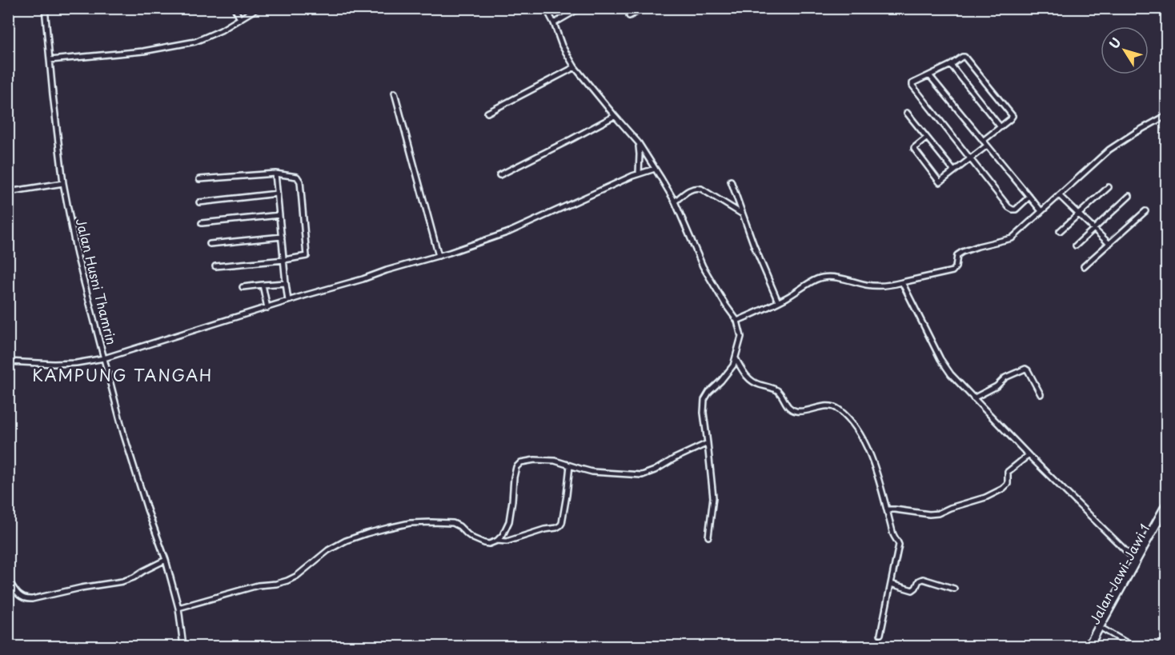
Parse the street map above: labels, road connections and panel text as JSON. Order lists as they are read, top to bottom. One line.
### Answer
{"streets":{"highway":["Jalan Jawi-Jawi 1"],"street":["Jalan Husni Thamrin"]},"districts":["KAMPUNG TANGAH"],"north":"top left"}
